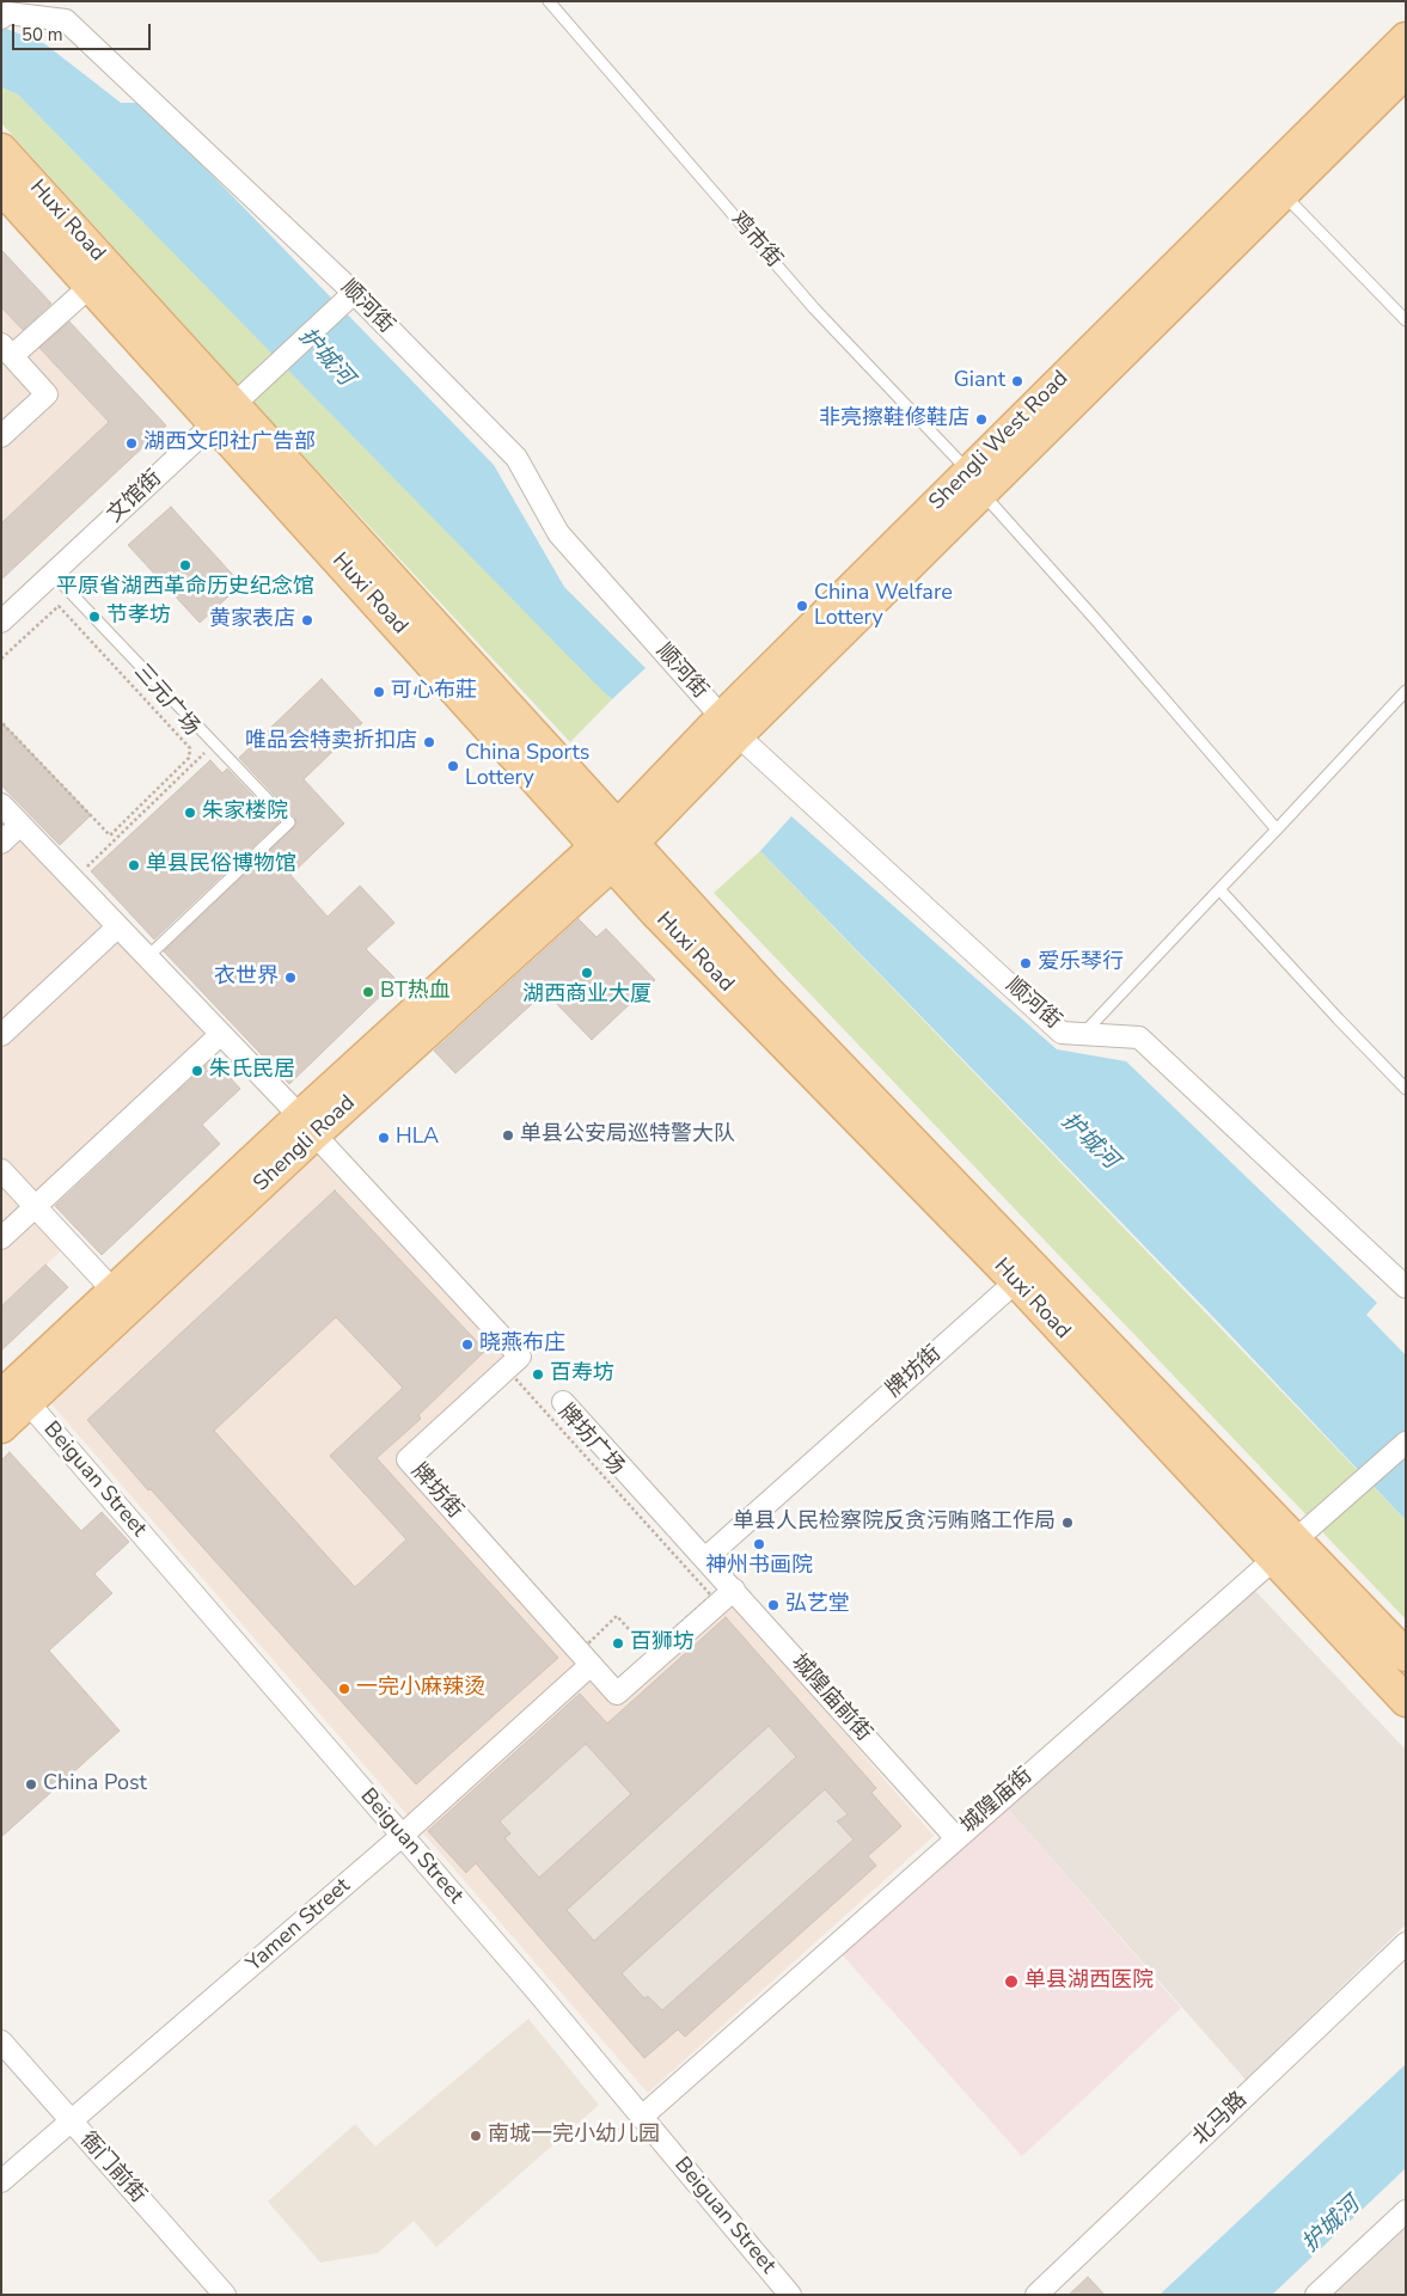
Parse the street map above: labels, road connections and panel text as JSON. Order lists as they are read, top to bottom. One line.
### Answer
{"streets":{"main road":["Huxi Road","Shengli West Road","Shengli Road"],"street":["顺河街","文馆街","牌坊街","Beiguan Street","城隍庙前街","城隍庙街","Yamen Street","北马路","衙门前街"],"lane":["鸡市街"],"path":["三元广场","牌坊广场"]},"crossings":[["Huxi Road","Shengli West Road"],["Huxi Road","文馆街"],["Huxi Road","Shengli Road"],["Huxi Road","牌坊街"],["Huxi Road","城隍庙街"],["鸡市街","Shengli West Road"],["顺河街","Shengli West Road"],["顺河街","文馆街"],["Shengli West Road","Shengli Road"],["Shengli Road","牌坊街"],["Shengli Road","Beiguan Street"],["牌坊街","牌坊广场"],["牌坊街","城隍庙前街"],["牌坊街","Yamen Street"],["牌坊广场","Yamen Street"],["Beiguan Street","城隍庙街"],["Beiguan Street","Yamen Street"],["城隍庙前街","城隍庙街"],["Yamen Street","衙门前街"]],"water":["护城河"],"places":["Giant","非亮擦鞋修鞋店","湖西文印社广告部","平原省湖西革命历史纪念馆","China Welfare Lottery","节孝坊","黄家表店","可心布莊","唯品会特卖折扣店","China Sports Lottery","朱家楼院","单县民俗博物馆","爱乐琴行","湖西商业大厦","衣世界","BT热血","朱氏民居","单县公安局巡特警大队","HLA","晓燕布庄","百寿坊","单县人民检察院反贪污贿赂工作局","神州书画院","弘艺堂","百狮坊","一完小麻辣烫","China Post","单县湖西医院","南城一完小幼儿园"],"scale_bar":"50 m"}
